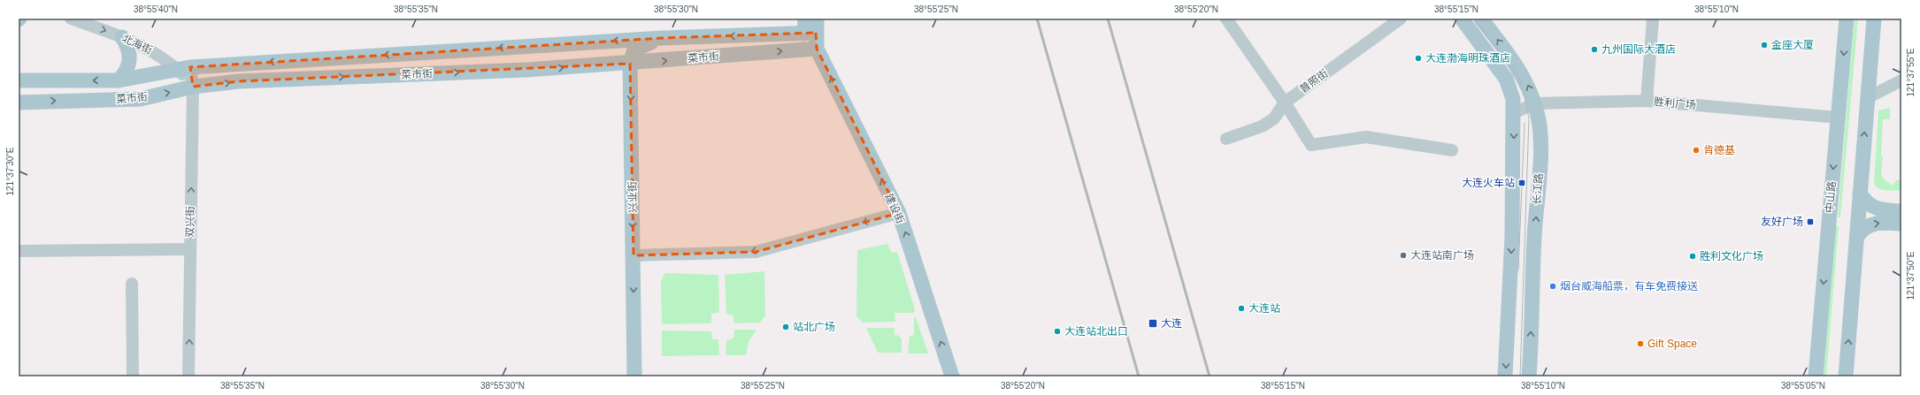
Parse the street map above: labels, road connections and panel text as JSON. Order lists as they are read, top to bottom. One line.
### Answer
{"streets":{"main road":["菜市街","长江路","兴业街","中山路","建设街"],"street":["北海街","普照街","胜利广场","双兴街"]},"crossings":[["北海街","菜市街"],["北海街","双兴街"],["菜市街","兴业街"],["菜市街","建设街"],["菜市街","双兴街"],["胜利广场","长江路"],["胜利广场","中山路"]],"one_way":["北海街","兴业街","建设街"],"places":{"other":["金座大厦","九州国际大酒店","大连渤海明珠酒店","肯德基","大连站南广场","胜利文化广场","烟台威海船票，有车免费接送","大连站","站北广场","大连站北出口","Gift Space"],"transit":["大连火车站","友好广场","大连"]},"coordinates":["38°55'40\"N","38°55'35\"N","38°55'30\"N","38°55'25\"N","38°55'20\"N","38°55'15\"N","38°55'10\"N","121°37'55\"E","121°37'30\"E","121°37'50\"E","38°55'05\"N"]}
